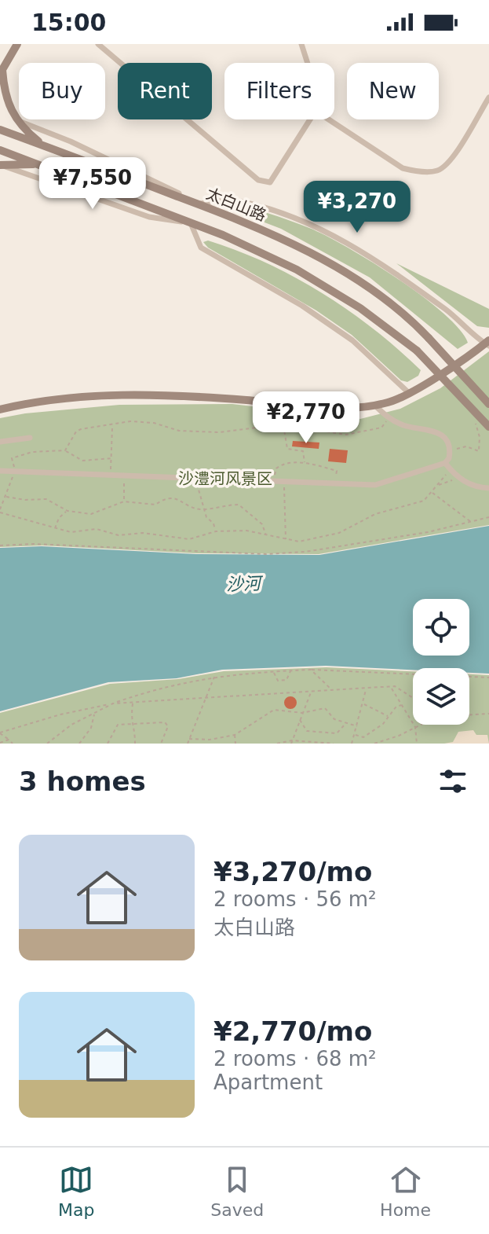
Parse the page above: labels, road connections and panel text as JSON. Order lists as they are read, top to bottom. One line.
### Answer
{"streets":{"main road":["太白山路"]},"water":["沙河"],"parks":["沙澧河风景区"],"page":{"status":"15:00","chip":["Buy","Rent","Filters","New"],"price":["¥7,550","¥3,270","¥2,770"],"heading":"3 homes","list":[{"name":"¥3,270/mo","note":"2 rooms · 56 m² · 太白山路"},{"name":"¥2,770/mo","note":"2 rooms · 68 m² · Apartment"}],"tabs":["Map","Saved","Home"]}}
